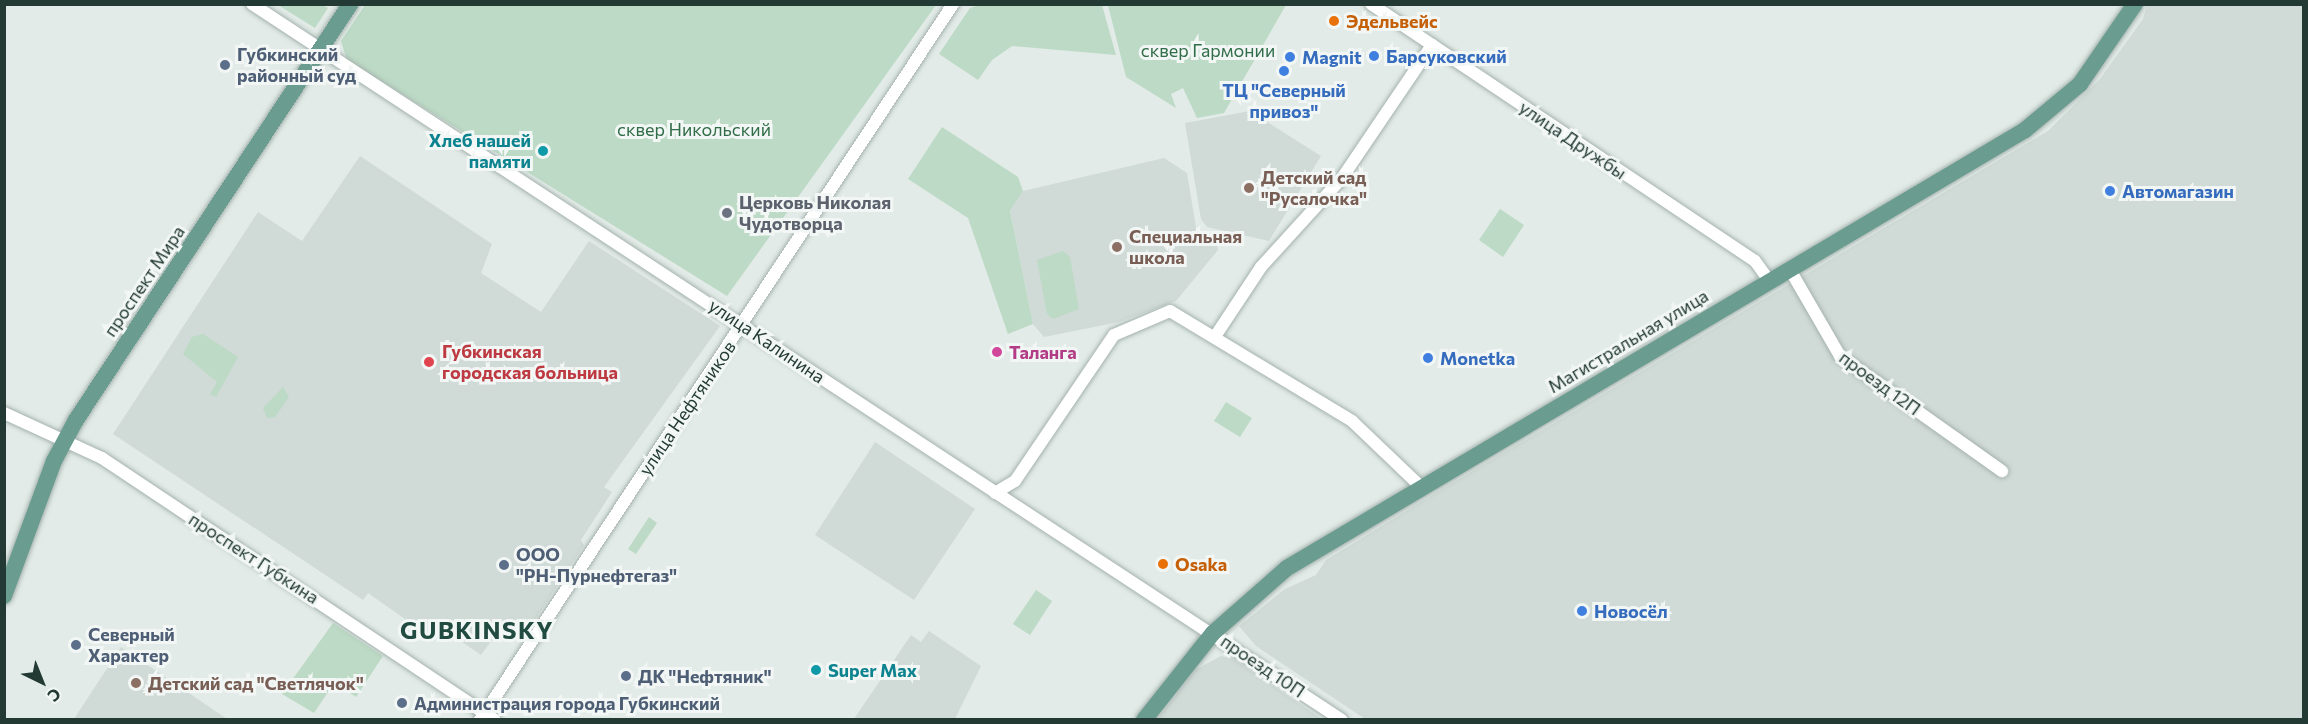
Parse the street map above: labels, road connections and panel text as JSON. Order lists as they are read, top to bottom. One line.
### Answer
{"streets":{"main road":["проспект Мира","Магистральная улица"],"street":["улица Дружбы","улица Калинина","проезд 12П","улица Нефтяников","проспект Губкина","проезд 10П"]},"crossings":[["улица Дружбы","Магистральная улица"],["проспект Мира","улица Калинина"],["проспект Мира","проспект Губкина"],["улица Калинина","Магистральная улица"],["улица Калинина","улица Нефтяников"],["улица Калинина","проезд 10П"],["Магистральная улица","проезд 12П"],["Магистральная улица","проезд 10П"],["улица Нефтяников","проспект Губкина"]],"districts":["GUBKINSKY"],"parks":["сквер Гармонии","сквер Никольский"],"places":["Эдельвейс","Барсуковский","Magnit","Губкинский районный суд","ТЦ \"Северный привоз\"","Хлеб нашей памяти","Детский сад \"Русалочка\"","Автомагазин","Церковь Николая Чудотворца","Специальная школа","Таланга","Monetka","Губкинская городская больница","Osaka","ООО \"РН-Пурнефтегаз\"","Новосёл","Северный Характер","Super Max","ДК \"Нефтяник\"","Детский сад \"Светлячок\"","Администрация города Губкинский"],"north":"bottom right"}
